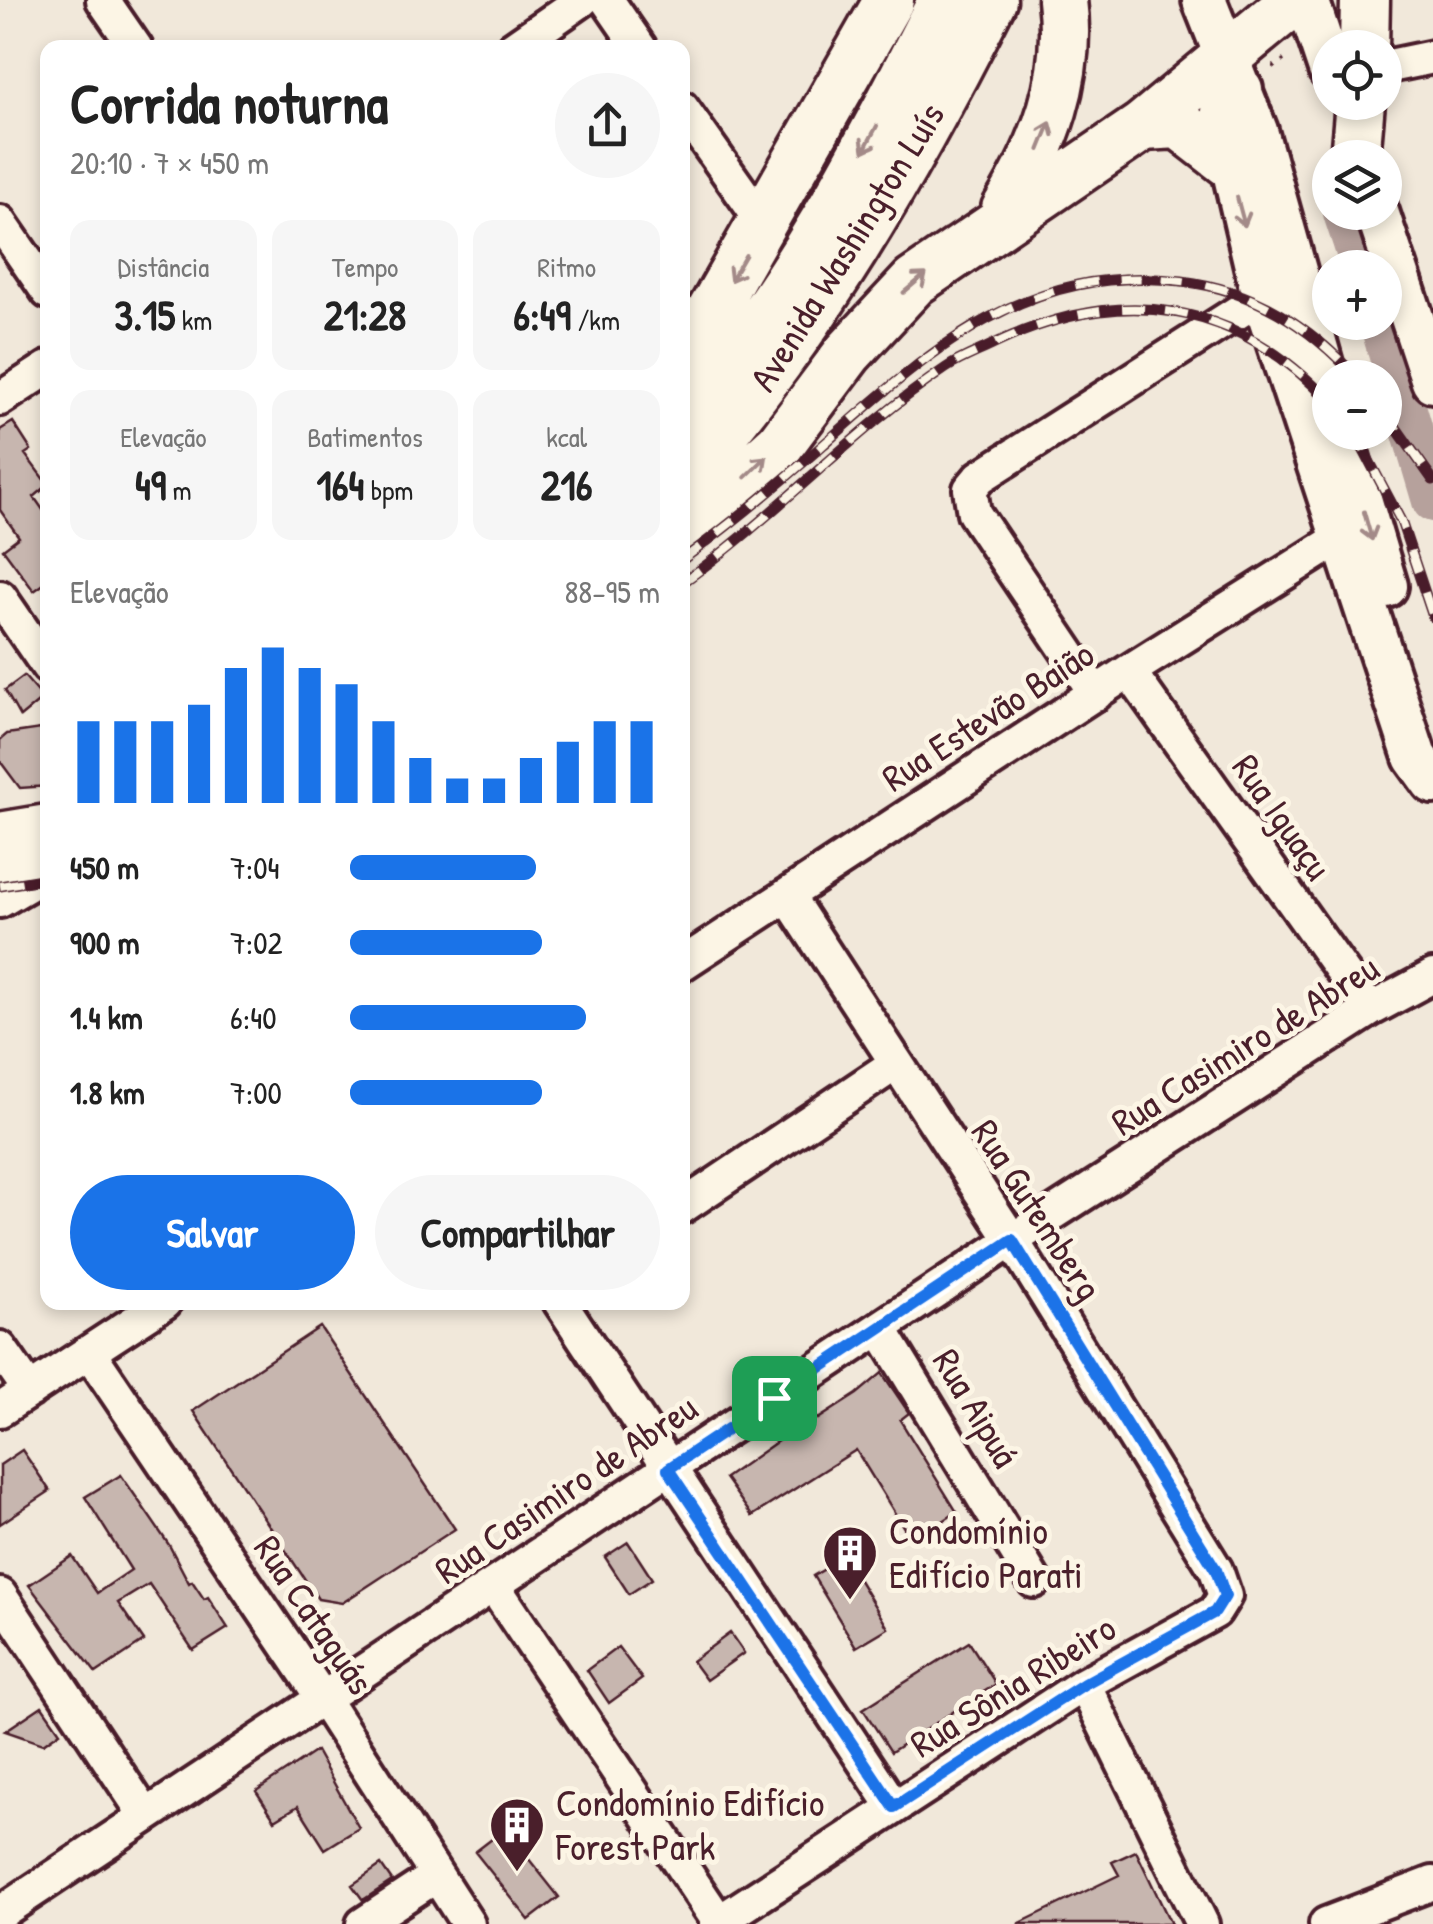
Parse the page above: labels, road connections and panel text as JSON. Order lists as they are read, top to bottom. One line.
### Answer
{"streets":{"highway":["Avenida Washington Luís"],"street":["Rua Estevão Baião","Rua Iguaçu","Rua Casimiro de Abreu","Rua Gutemberg","Rua Aipuá","Rua Cataguás","Rua Sônia Ribeiro"]},"crossings":[["Rua Estevão Baião","Rua Iguaçu"],["Rua Estevão Baião","Rua Gutemberg"],["Rua Iguaçu","Rua Casimiro de Abreu"],["Rua Casimiro de Abreu","Rua Gutemberg"],["Rua Casimiro de Abreu","Rua Aipuá"],["Rua Casimiro de Abreu","Rua Cataguás"],["Rua Gutemberg","Rua Sônia Ribeiro"]],"places":{"building":["Condomínio Edifício Parati","Condomínio Edifício Forest Park"]},"page":{"map_buttons":["+","−"],"heading":["Corrida noturna","20:10 · 7 × 450 m"],"stats":[["Distância","3.15 km"],["Tempo","21:28"],["Ritmo","6:49 /km"],["Elevação","49 m"],["Batimentos","164 bpm"],["kcal","216"]],"chart":["Elevação","88–95 m"],"list":[{"name":"450 m","note":"7:04"},{"name":"900 m","note":"7:02"},{"name":"1.4 km","note":"6:40"},{"name":"1.8 km","note":"7:00"}],"buttons":["Salvar","Compartilhar"]}}
